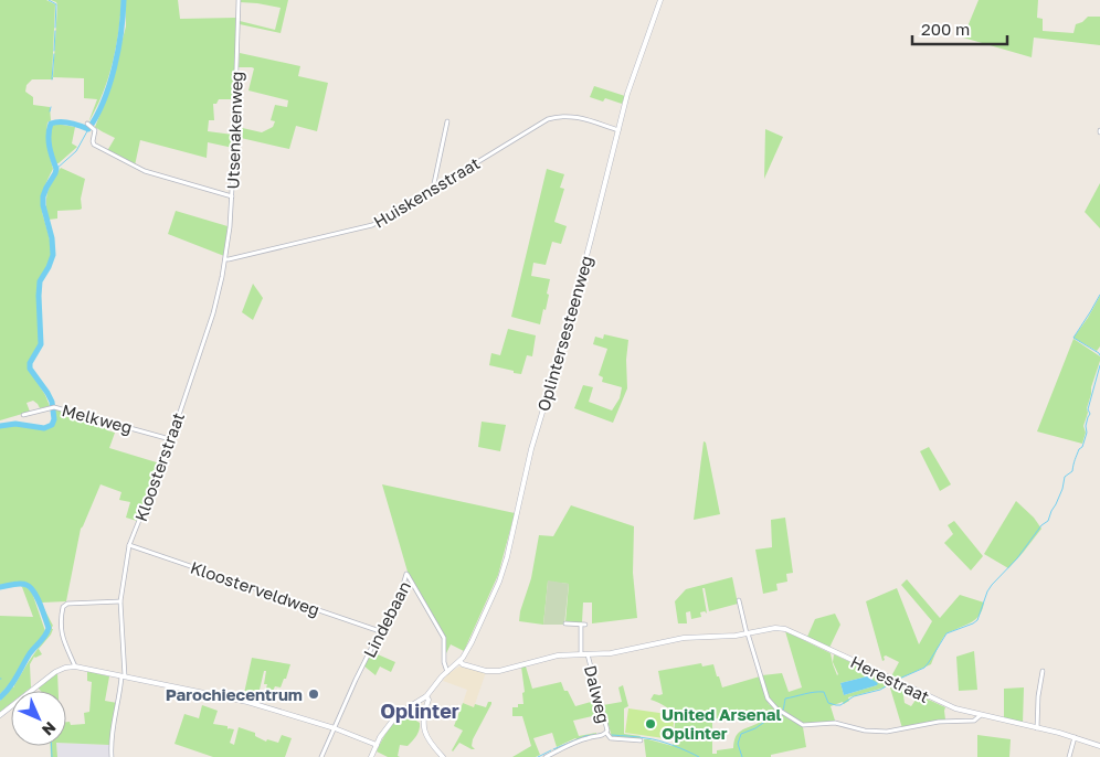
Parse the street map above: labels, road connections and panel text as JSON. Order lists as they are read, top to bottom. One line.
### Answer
{"streets":{"street":["Utsenakenweg","Huiskensstraat","Oplintersesteenweg","Melkweg","Kloosterstraat","Kloosterveldweg","Lindebaan","Herestraat","Dalweg"]},"crossings":[["Utsenakenweg","Huiskensstraat"],["Utsenakenweg","Kloosterstraat"],["Huiskensstraat","Oplintersesteenweg"],["Huiskensstraat","Kloosterstraat"],["Oplintersesteenweg","Herestraat"],["Melkweg","Kloosterstraat"],["Kloosterstraat","Kloosterveldweg"],["Kloosterveldweg","Lindebaan"],["Herestraat","Dalweg"]],"districts":["Oplinter"],"places":["Parochiecentrum","United Arsenal Oplinter"],"scale_bar":"200 m","north":"bottom right"}
